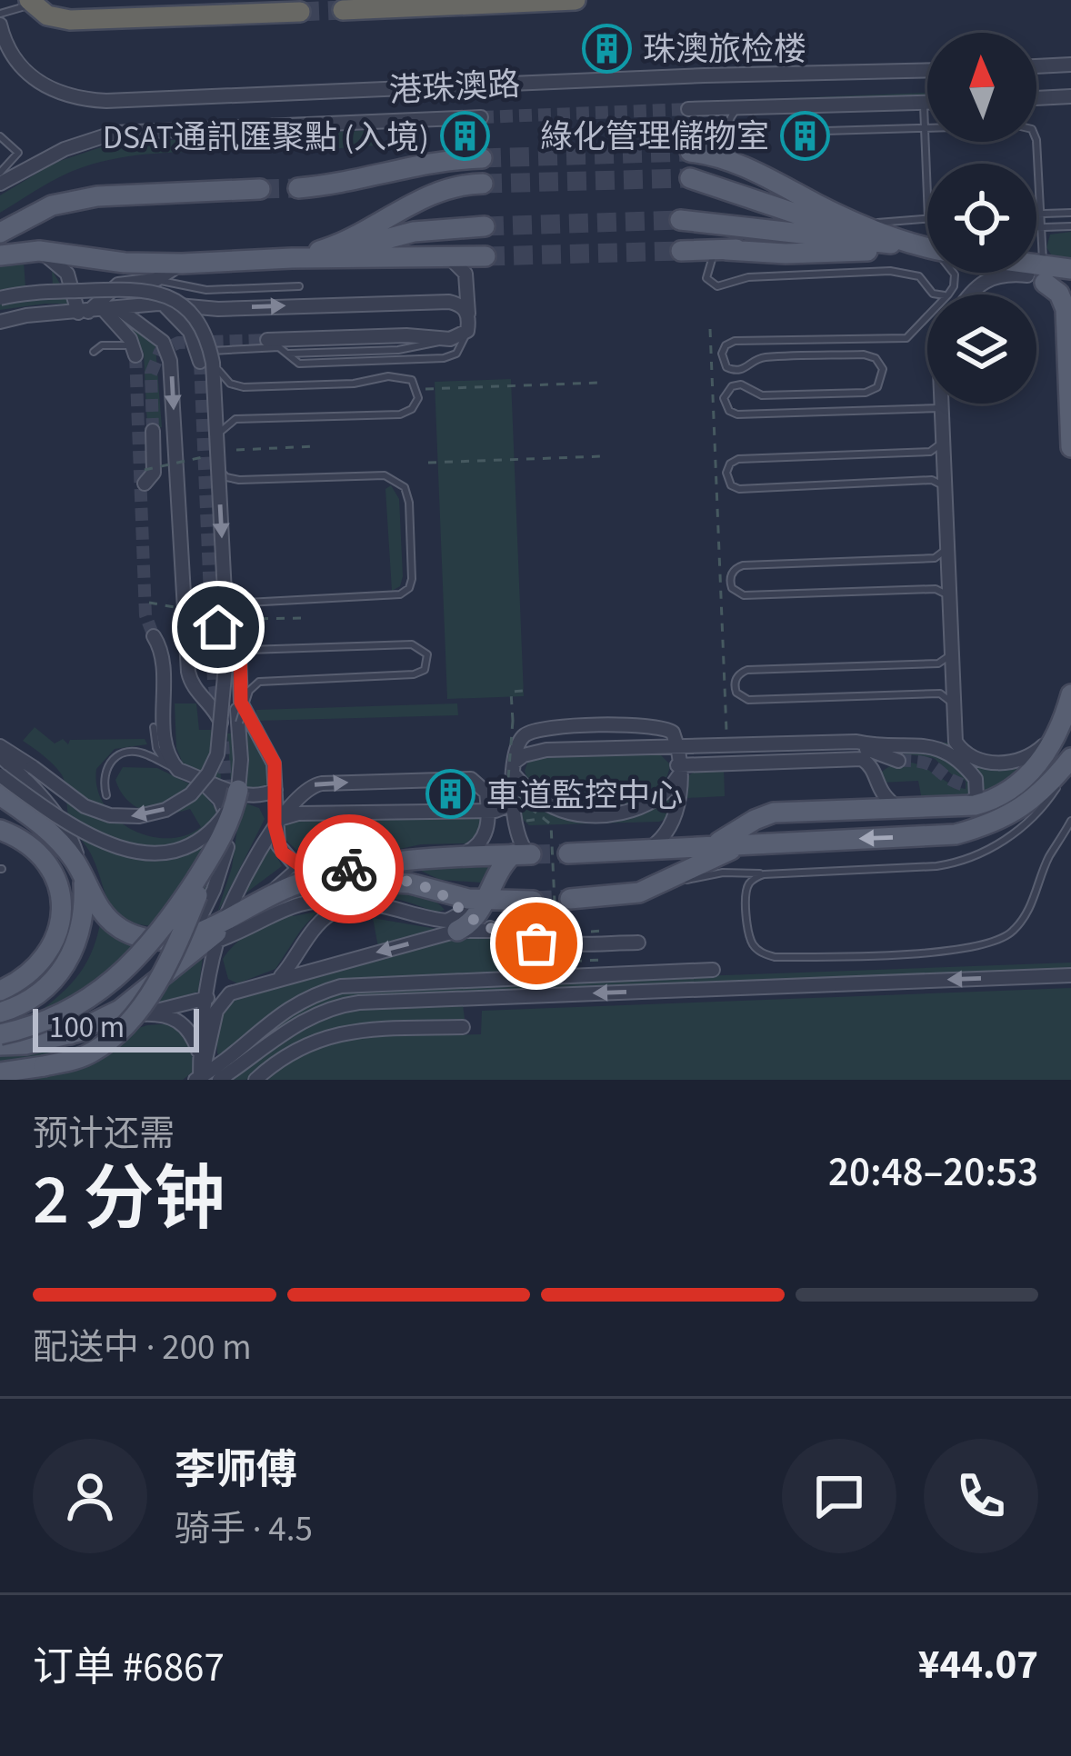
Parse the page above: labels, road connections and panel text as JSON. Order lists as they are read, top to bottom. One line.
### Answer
{"streets":{"street":["港珠澳路"]},"places":{"building":["珠澳旅检楼","綠化管理儲物室","DSAT通訊匯聚點 (入境)","車道監控中心"]},"scale_bar":"100 m","north":"top","page":{"scale":"100 m","heading":["2 分钟","预计还需","20:48–20:53"],"panel":["李师傅","骑手 · 4.5","订单 #6867","¥44.07"],"bar":"配送中 · 200 m"}}
